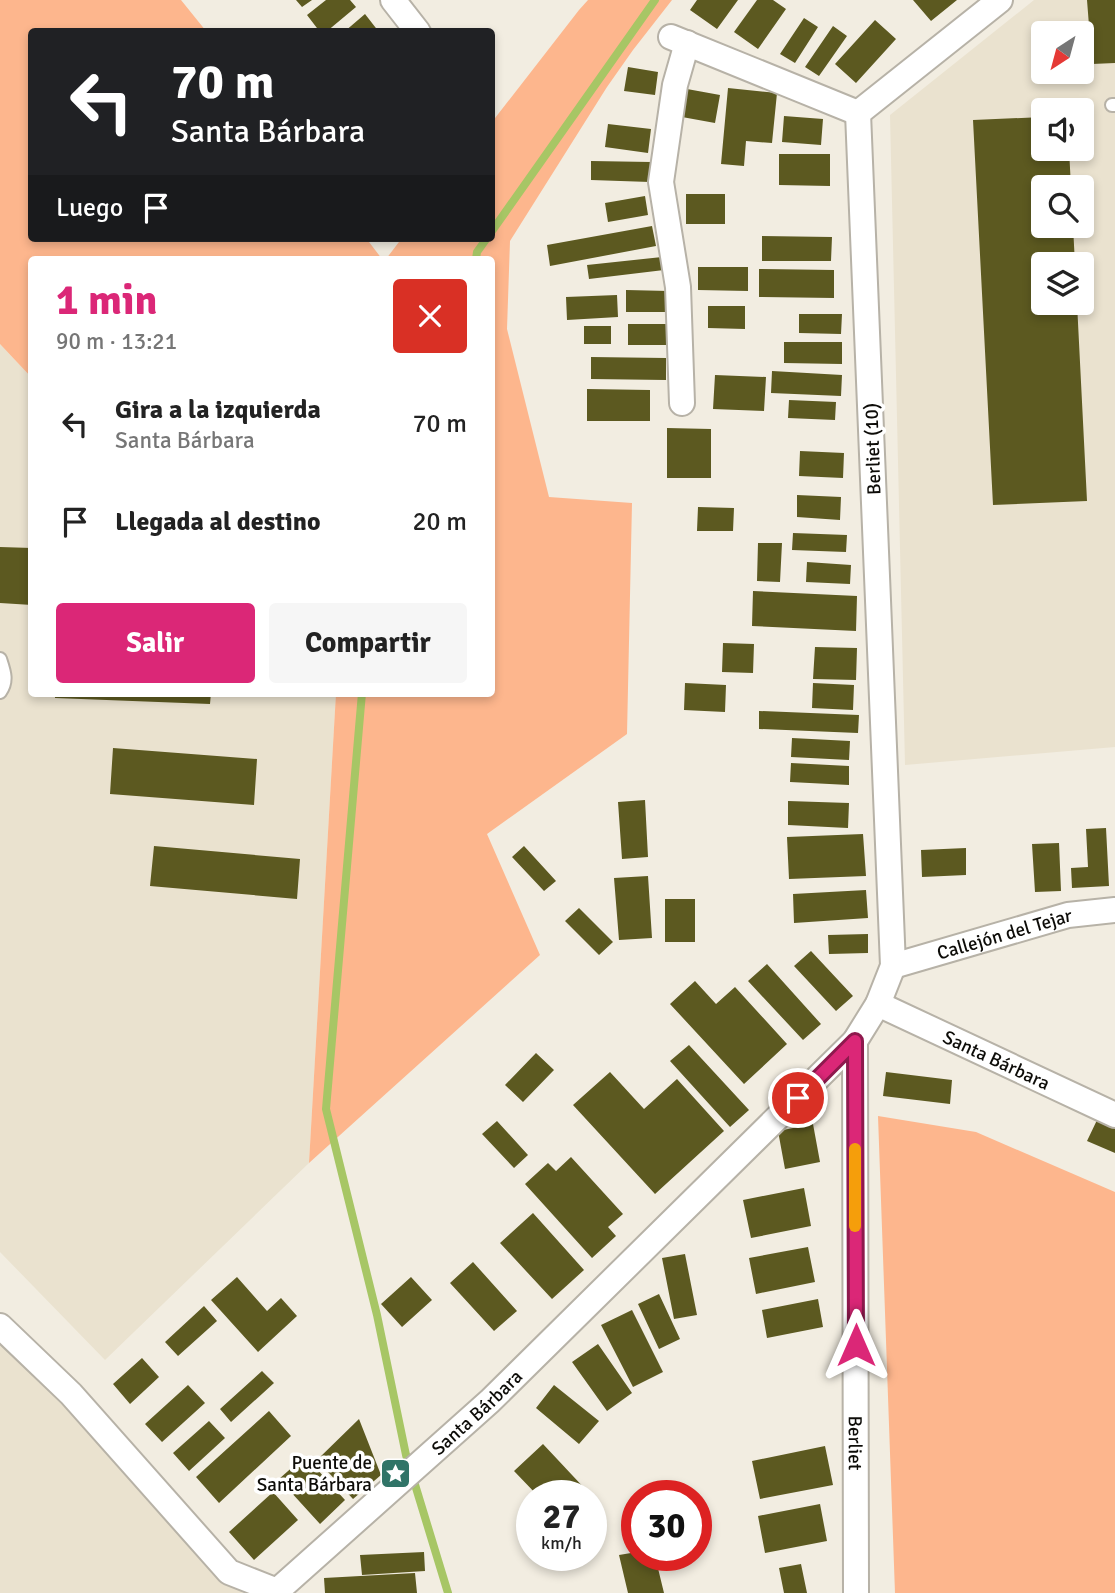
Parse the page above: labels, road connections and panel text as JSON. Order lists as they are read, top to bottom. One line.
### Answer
{"streets":{"street":["Berliet (10)","Callejón del Tejar","Santa Bárbara","Berliet"]},"crossings":[["Berliet (10)","Callejón del Tejar"],["Berliet (10)","Santa Bárbara"],["Callejón del Tejar","Santa Bárbara"],["Santa Bárbara","Berliet"]],"places":{"place":["Puente de Santa Bárbara"]},"north":"bottom left","page":{"turn":["70 m","Santa Bárbara"],"then":"Luego","heading":["1 min","90 m · 13:21"],"list":[{"name":"Gira a la izquierda","note":"Santa Bárbara","value":"70 m"},{"name":"Llegada al destino","value":"20 m"}],"buttons":["Salir","Compartir"],"speed":"27 km/h","limit":"30"}}
